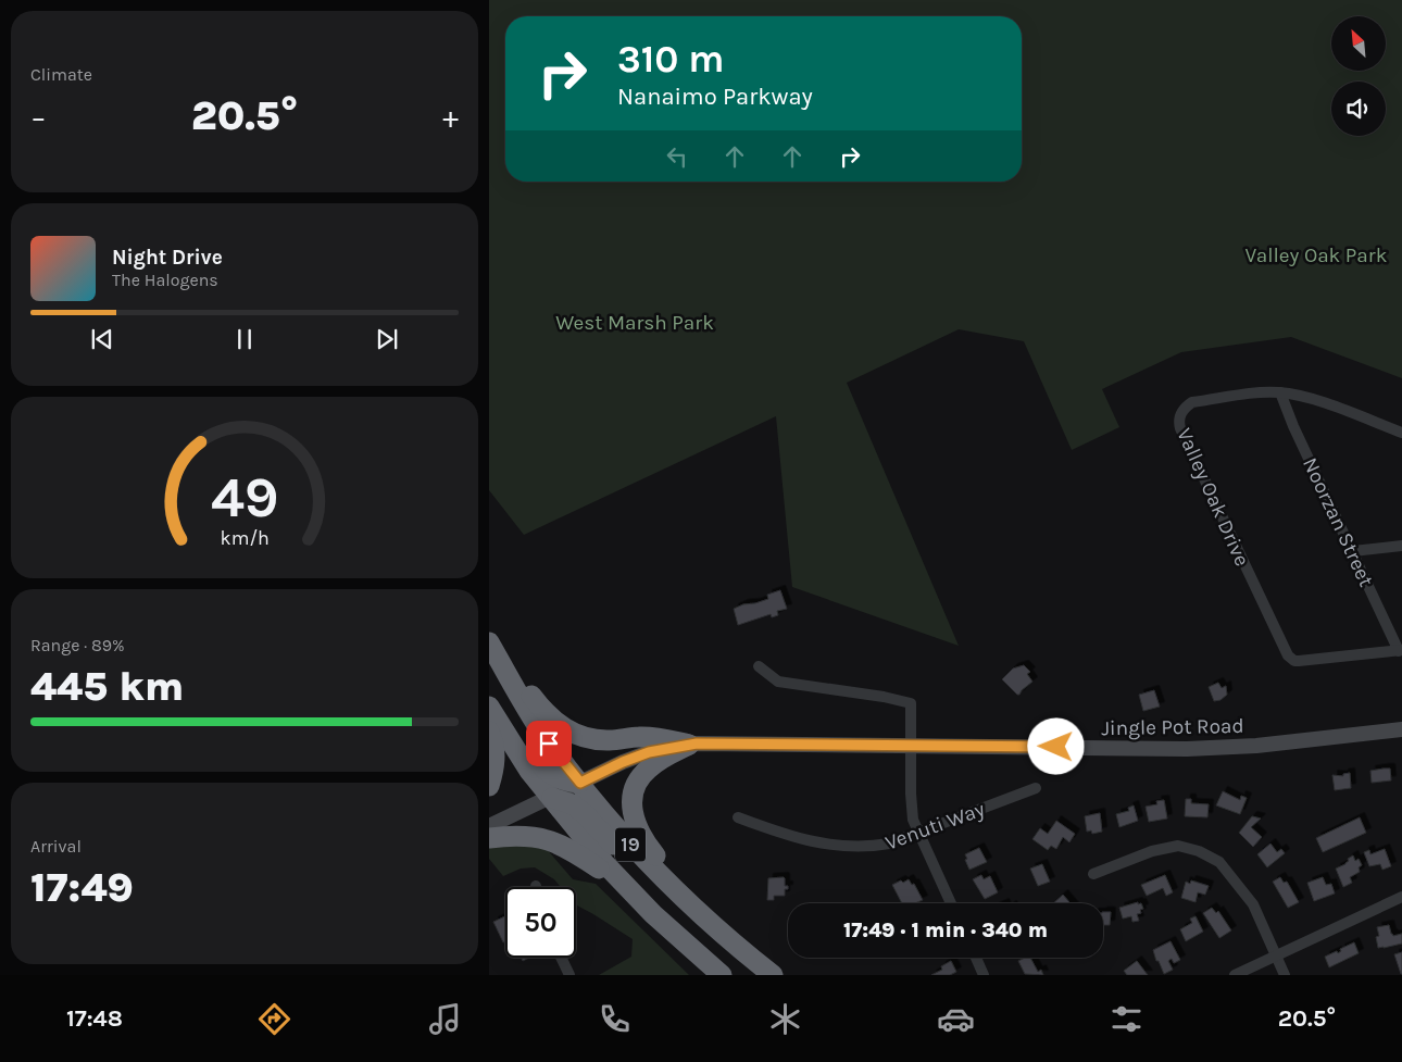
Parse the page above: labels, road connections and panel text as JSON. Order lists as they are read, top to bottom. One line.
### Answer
{"streets":{"highway":["19"],"main road":["Jingle Pot Road"],"street":["Valley Oak Drive","Noorzan Street","Venuti Way"]},"crossings":[["Valley Oak Drive","Noorzan Street"],["Jingle Pot Road","19"]],"parks":["Valley Oak Park","West Marsh Park"],"north":"top left","page":{"tile":["Climate",["Range · 89%","445 km"],["Arrival","17:49"]],"turn":["310 m","Nanaimo Parkway"],"heat":["−","20.5°","+"],"song":["Night Drive","The Halogens"],"limit":"50","trip":"17:49 · 1 min · 340 m","tabs":["17:48","20.5°"],"gauge":["49","km/h"]}}
